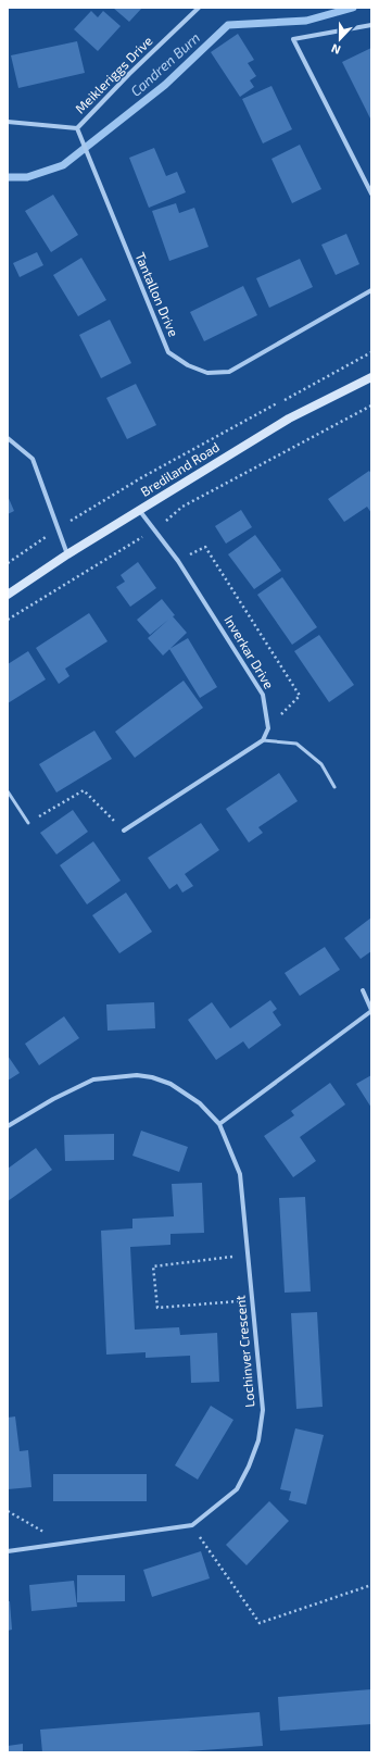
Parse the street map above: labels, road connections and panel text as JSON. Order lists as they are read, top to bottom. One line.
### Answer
{"streets":{"street":["Meikleriggs Drive","Tantallon Drive","Brediland Road","Inverkar Drive","Lochinver Crescent"]},"crossings":[["Meikleriggs Drive","Tantallon Drive"],["Brediland Road","Inverkar Drive"]],"water":["Candren Burn"],"north":"bottom"}
